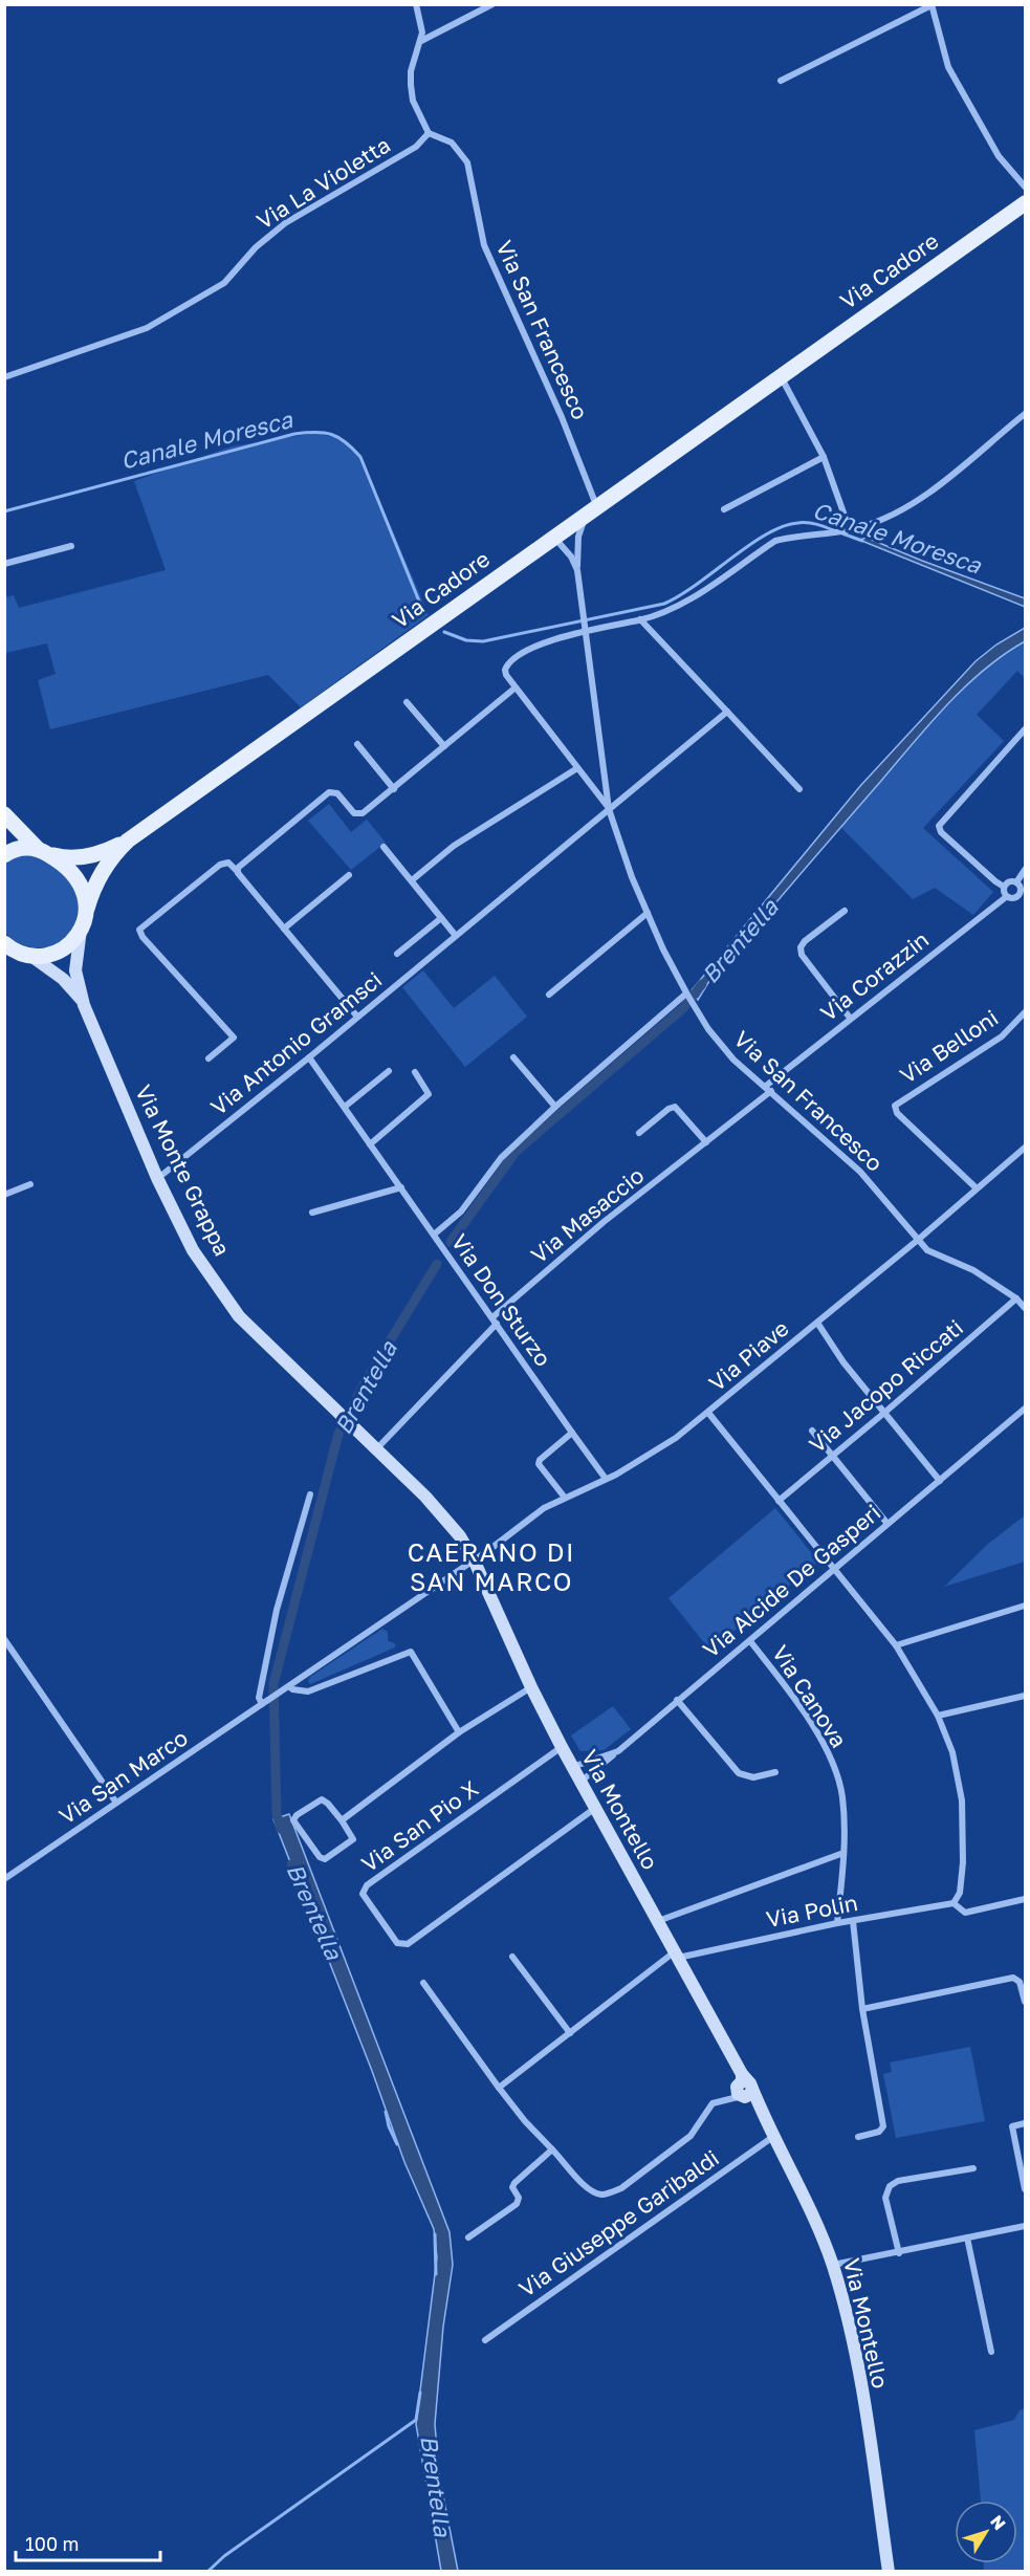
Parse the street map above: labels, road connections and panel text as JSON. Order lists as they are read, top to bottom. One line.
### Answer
{"streets":{"main road":["Via Cadore","Via Monte Grappa","Via Montello"],"street":["Via La Violetta","Via San Francesco","Via Corazzin","Via Antonio Gramsci","Via Belloni","Via Masaccio","Via Don Sturzo","Via Piave","Via Jacopo Riccati","Via Alcide De Gasperi","Via Canova","Via San Marco","Via San Pio X","Via Polin","Via Giuseppe Garibaldi"]},"crossings":[["Via La Violetta","Via San Francesco"],["Via Cadore","Via San Francesco"],["Via Cadore","Via Monte Grappa"],["Via San Francesco","Via Corazzin"],["Via San Francesco","Via Antonio Gramsci"],["Via San Francesco","Via Masaccio"],["Via San Francesco","Via Piave"],["Via San Francesco","Via Jacopo Riccati"],["Via Corazzin","Via Masaccio"],["Via Antonio Gramsci","Via Monte Grappa"],["Via Antonio Gramsci","Via Don Sturzo"],["Via Belloni","Via Piave"],["Via Monte Grappa","Via Masaccio"],["Via Monte Grappa","Via Piave"],["Via Monte Grappa","Via Montello"],["Via Masaccio","Via Don Sturzo"],["Via Don Sturzo","Via Piave"],["Via Piave","Via San Marco"],["Via Piave","Via Montello"],["Via Alcide De Gasperi","Via Canova"],["Via Alcide De Gasperi","Via Montello"],["Via Canova","Via Polin"],["Via Montello","Via San Pio X"],["Via Montello","Via Polin"],["Via Montello","Via Giuseppe Garibaldi"]],"districts":["CAERANO DI SAN MARCO"],"water":["Canale Moresca","Brentella"],"scale_bar":"100 m","north":"top right"}
